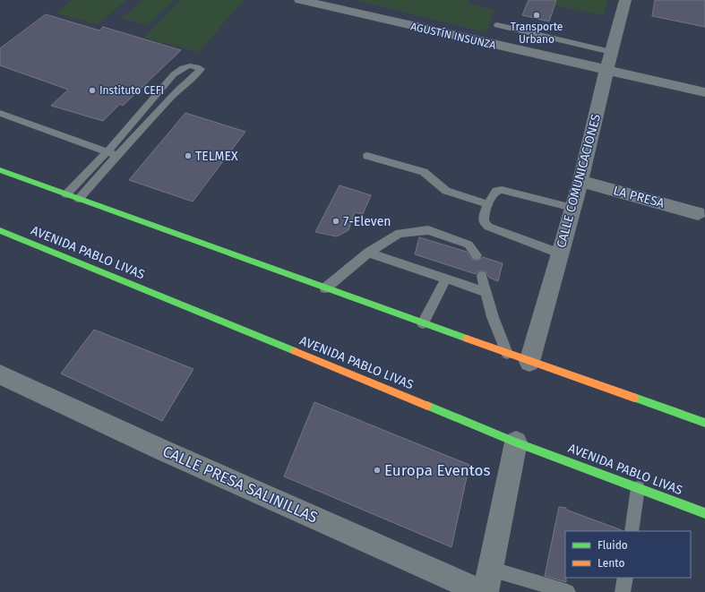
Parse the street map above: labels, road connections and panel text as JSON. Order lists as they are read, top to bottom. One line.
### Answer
{"streets":{"main road":["AVENIDA PABLO LIVAS"],"street":["AGUSTÍN INSUNZA","CALLE COMUNICACIONES","LA PRESA","CALLE PRESA SALINILLAS"]},"crossings":[["AGUSTÍN INSUNZA","CALLE COMUNICACIONES"],["CALLE COMUNICACIONES","LA PRESA"]],"places":["Transporte Urbano","Instituto CEFI","TELMEX","7-Eleven","Europa Eventos"],"legend":["Fluido","Lento"]}
